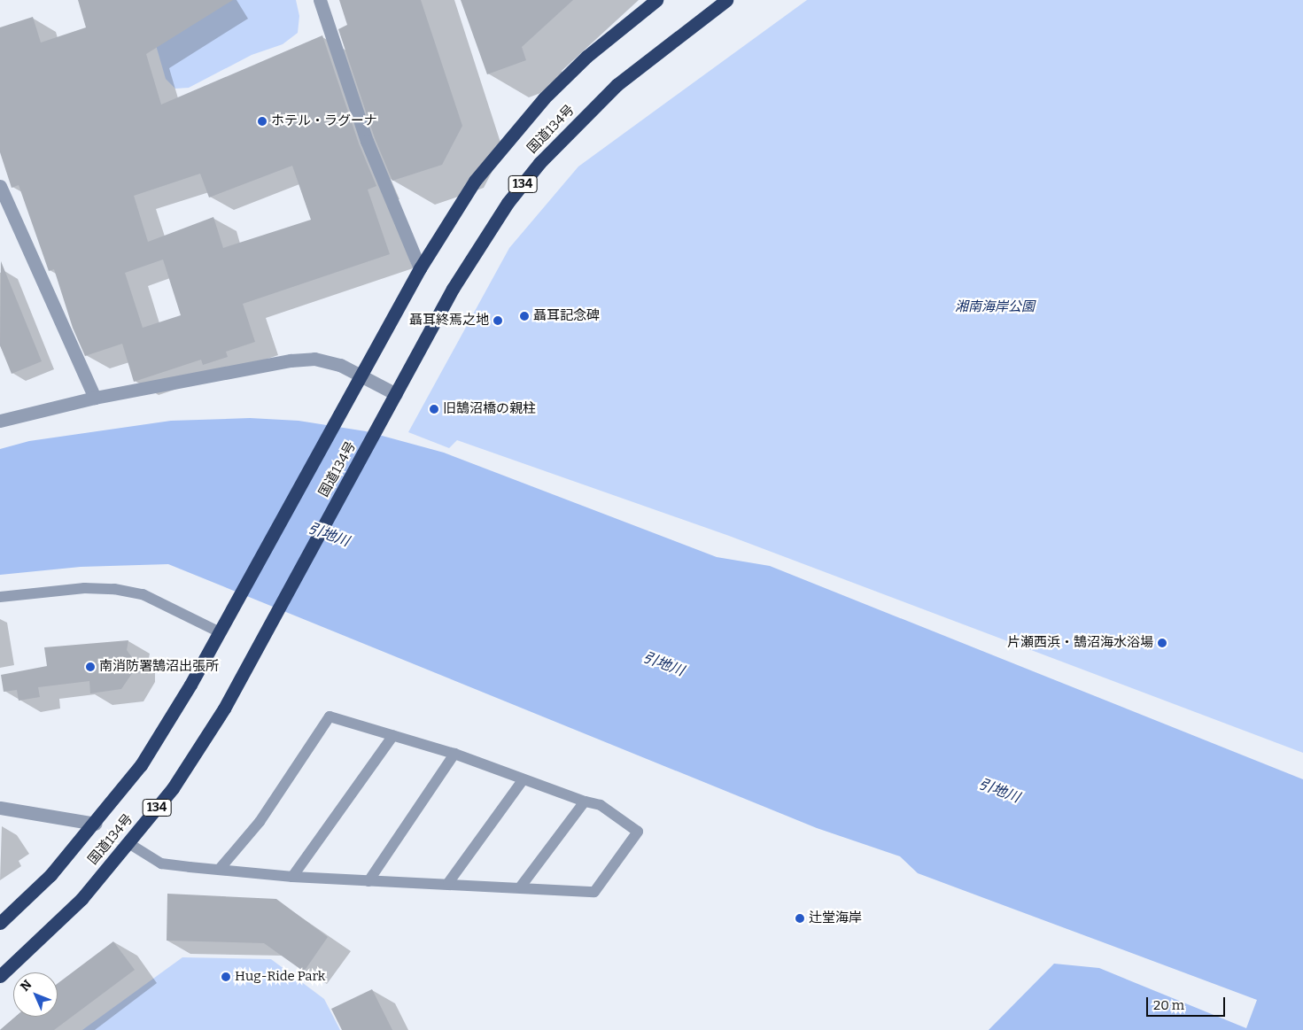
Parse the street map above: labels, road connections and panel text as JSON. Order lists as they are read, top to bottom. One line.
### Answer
{"streets":{"highway":["国道134号","134"]},"water":["引地川"],"parks":["湘南海岸公園"],"places":["ホテル・ラグーナ","聶耳記念碑","聶耳終焉之地","旧鵠沼橋の親柱","片瀬西浜・鵠沼海水浴場","南消防署鵠沼出張所","辻堂海岸","Hug-Ride Park"],"scale_bar":"20 m","north":"top left"}
